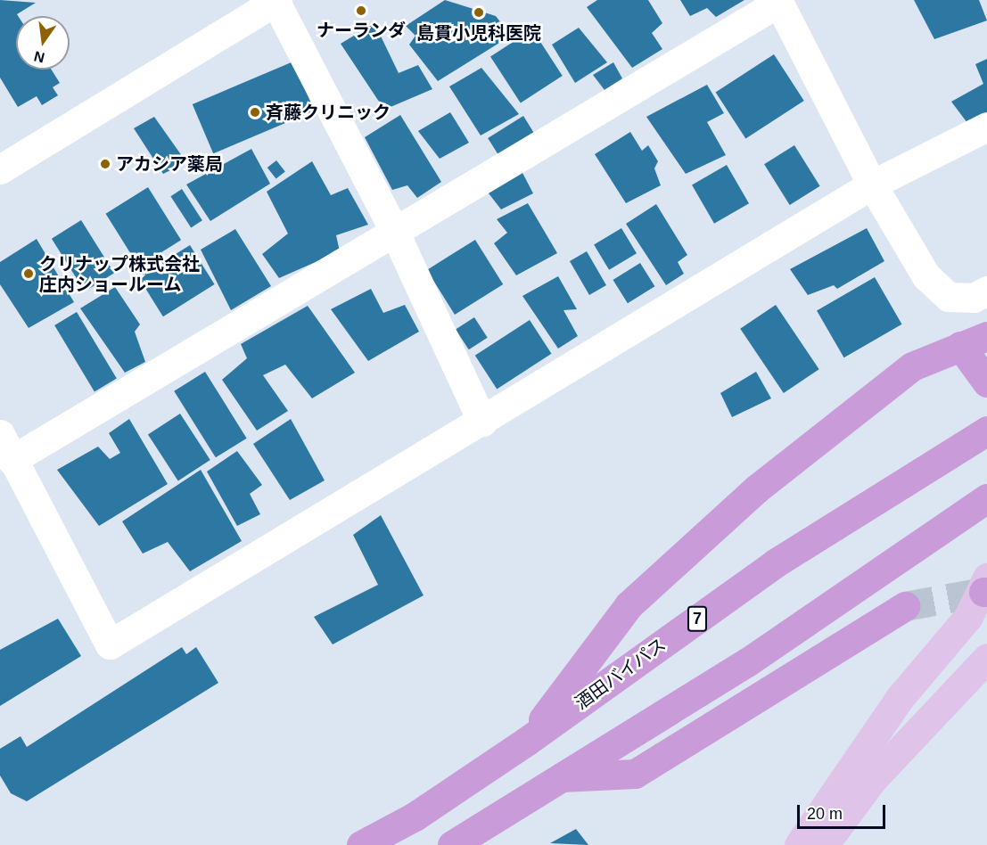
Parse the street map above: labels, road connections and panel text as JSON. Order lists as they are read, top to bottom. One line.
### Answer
{"streets":{"highway":["7","酒田バイパス"]},"places":["ナーランダ","島貫小児科医院","斉藤クリニック","アカシア薬局","クリナップ株式会社 庄内ショールーム"],"scale_bar":"20 m","north":"bottom"}
